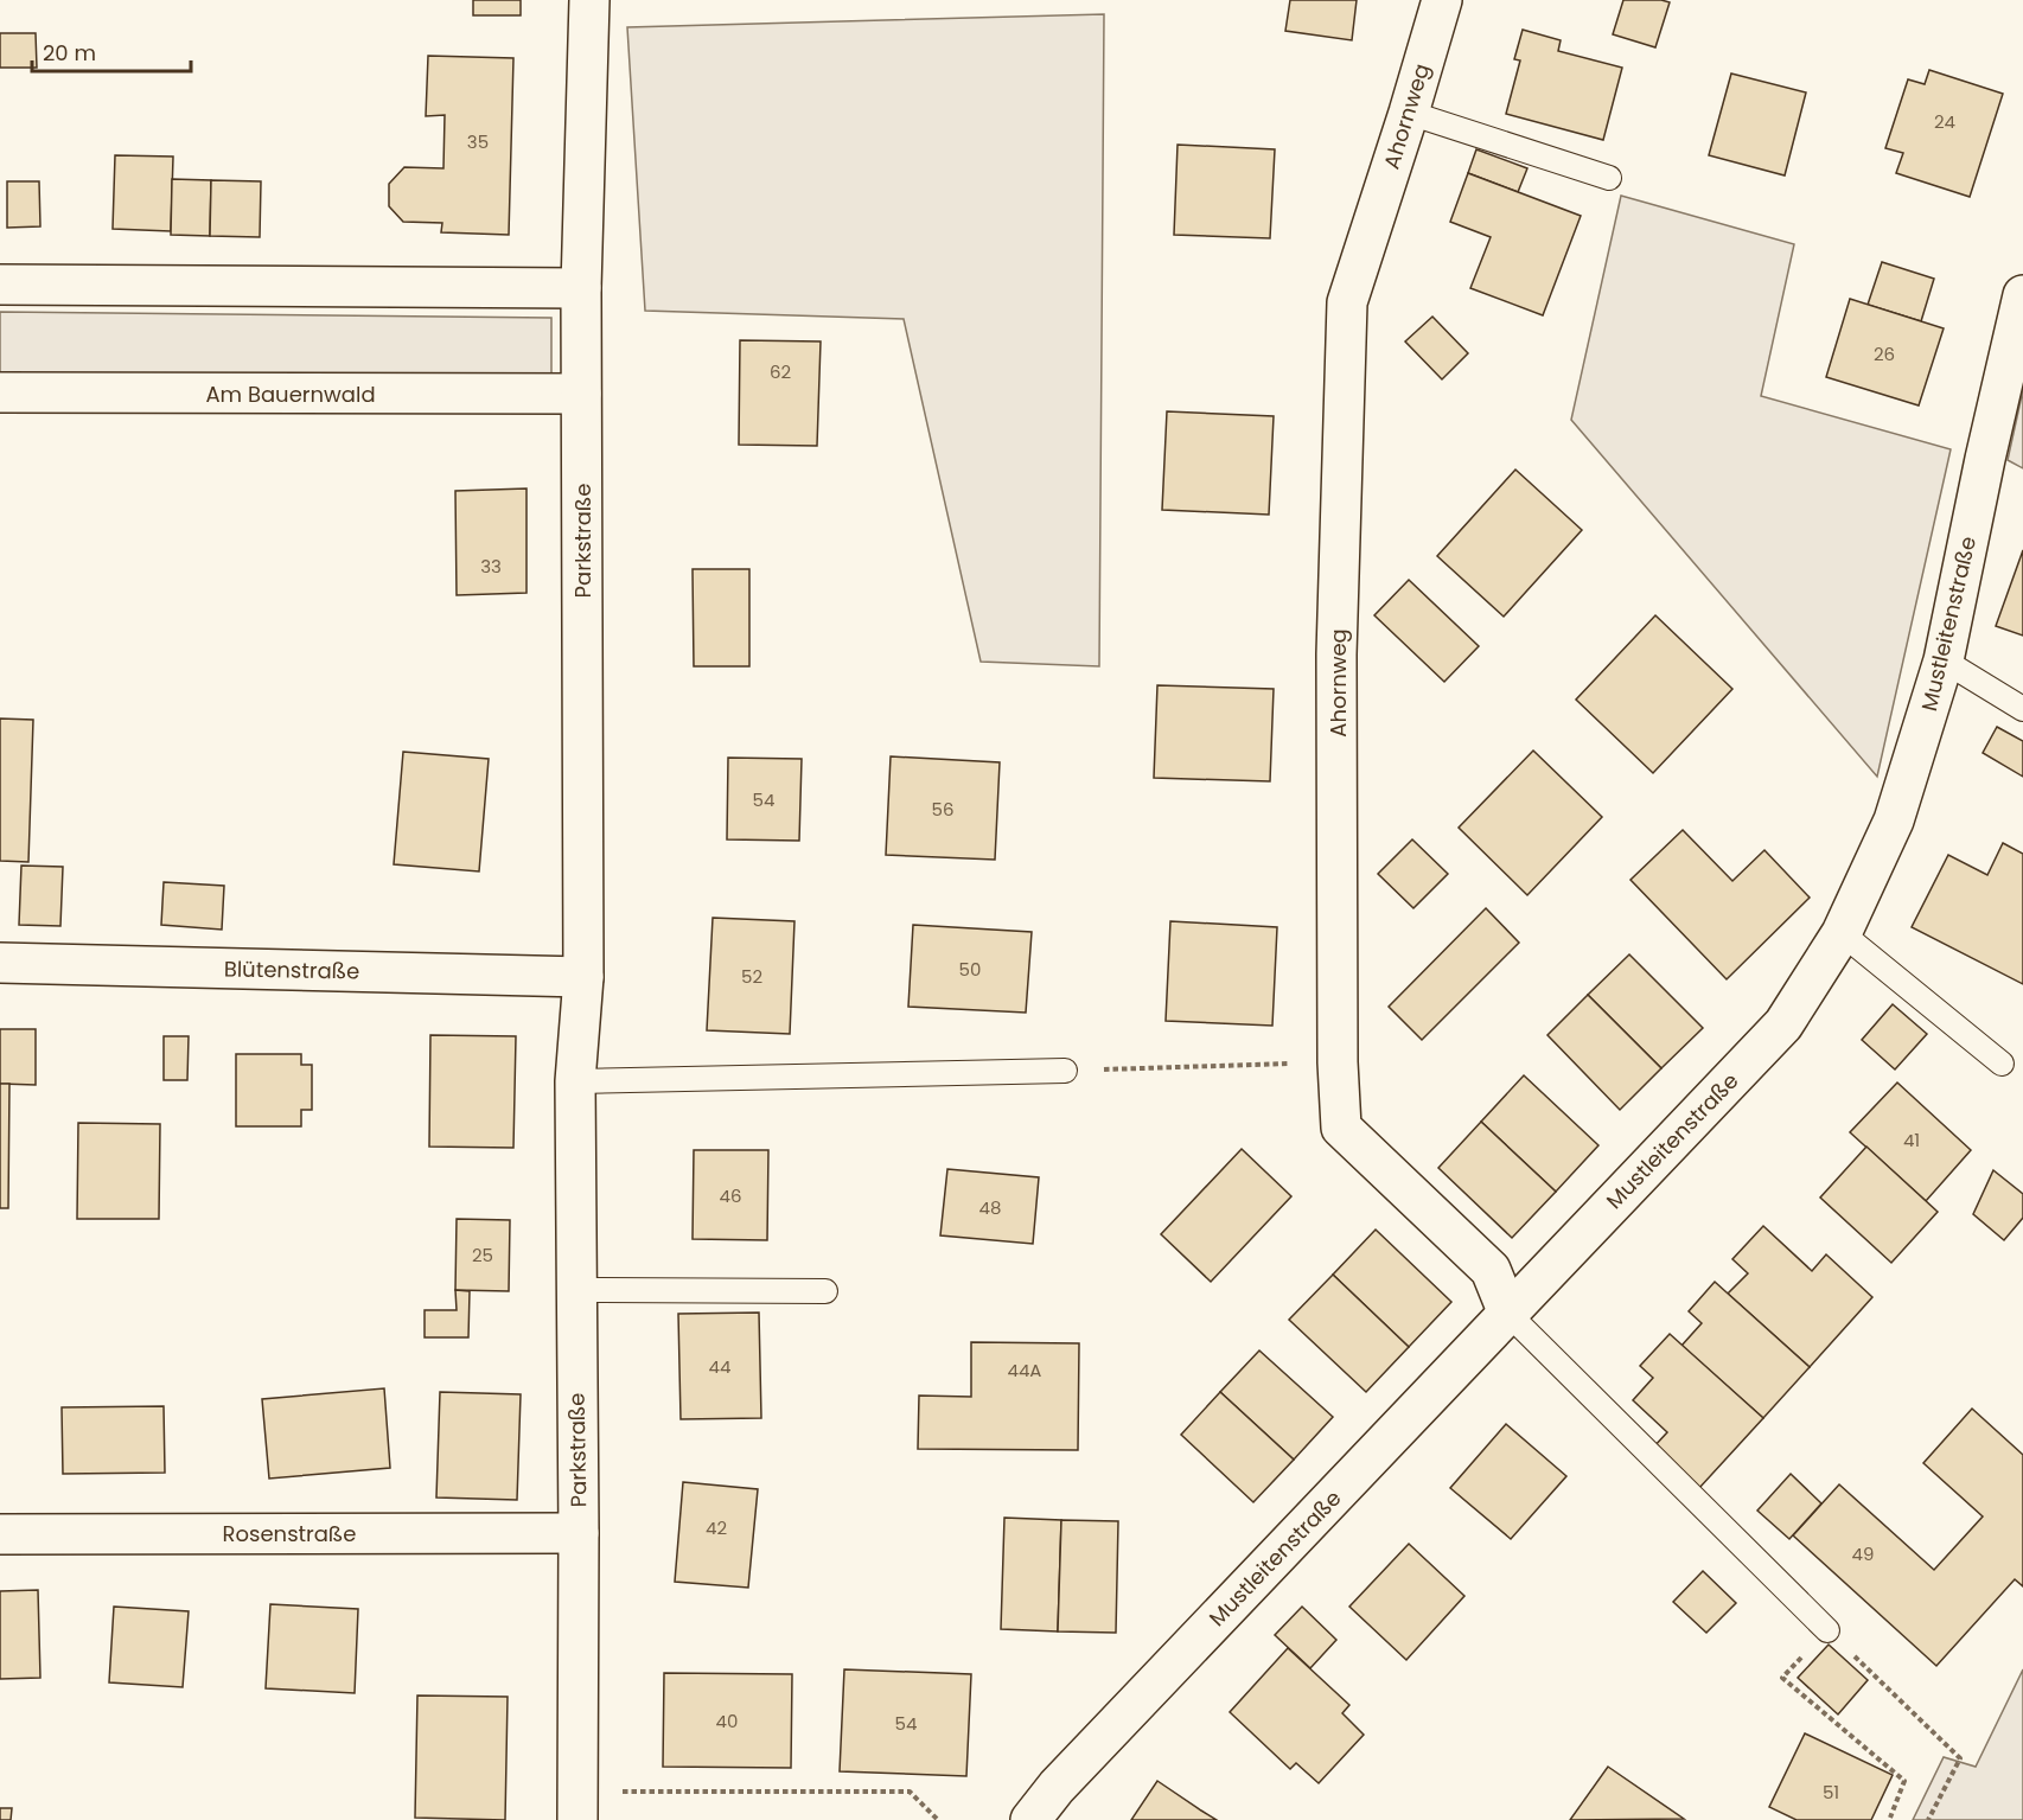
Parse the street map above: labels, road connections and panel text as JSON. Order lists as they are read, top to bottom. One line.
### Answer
{"streets":{"street":["Ahornweg","Am Bauernwald","Parkstraße","Mustleitenstraße","Blütenstraße","Rosenstraße"]},"crossings":[["Ahornweg","Mustleitenstraße"],["Am Bauernwald","Parkstraße"],["Parkstraße","Blütenstraße"],["Parkstraße","Rosenstraße"]],"house_numbers":["24","35","26","62","33","54","56","50","52","41","46","48","25","44","44A","42","49","40","54","51"],"scale_bar":"20 m"}
